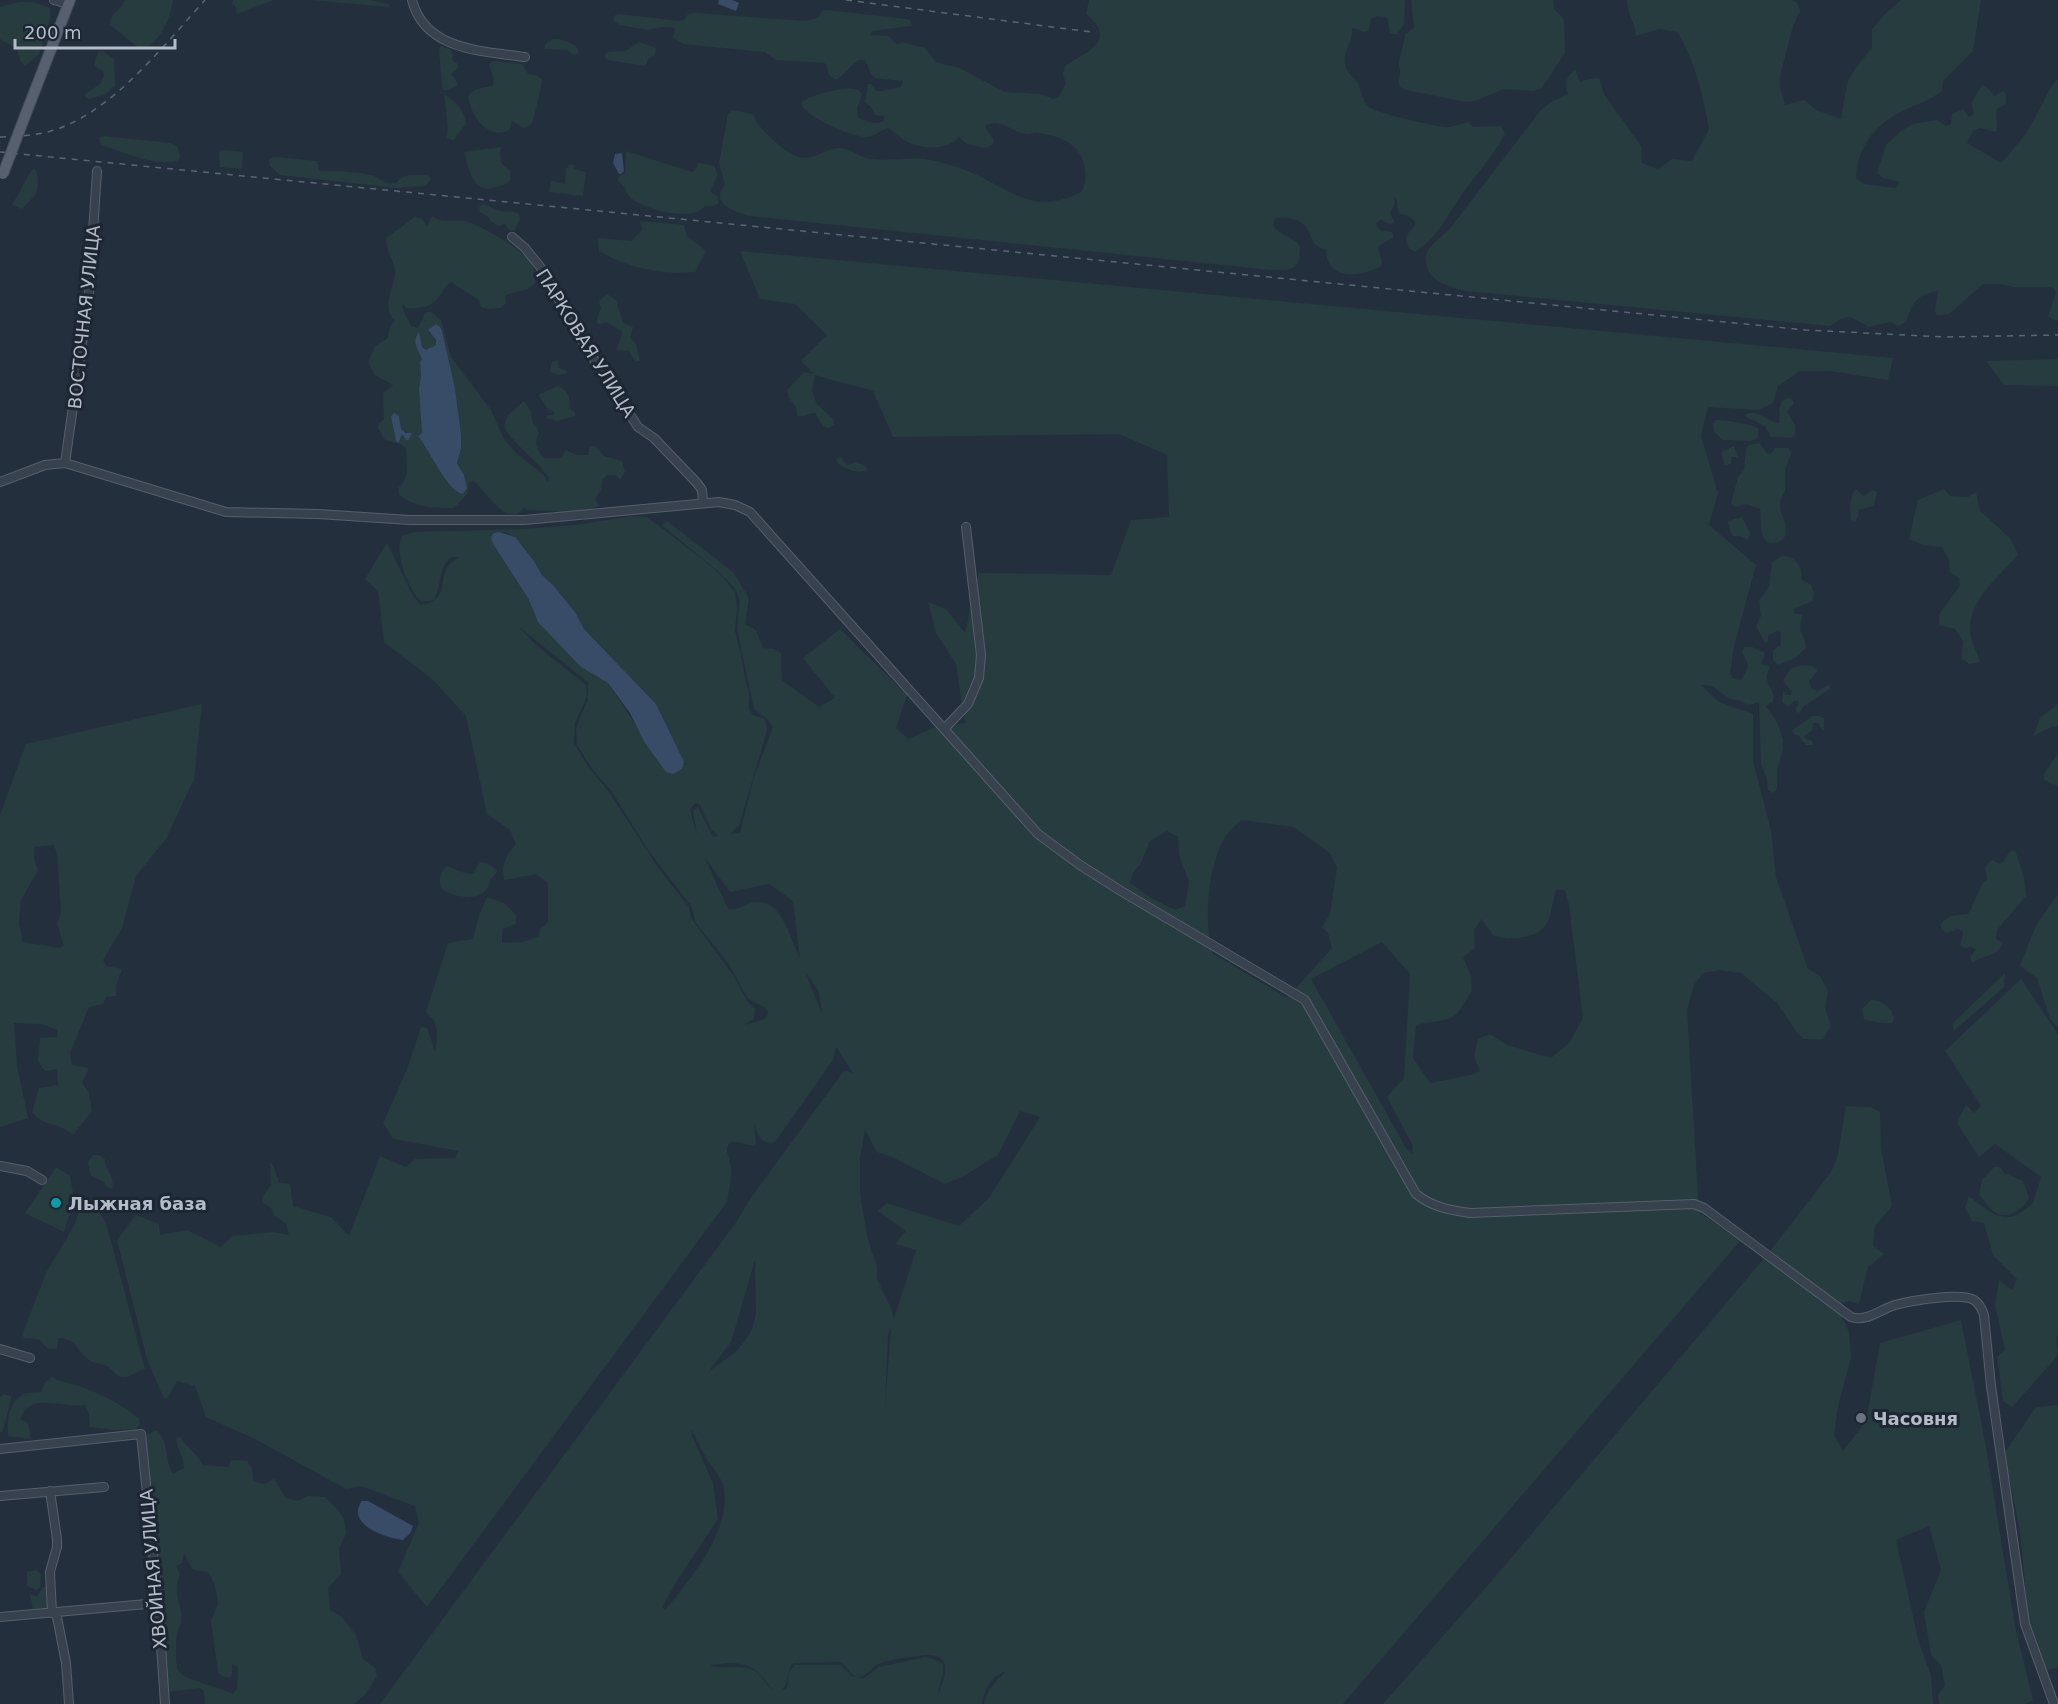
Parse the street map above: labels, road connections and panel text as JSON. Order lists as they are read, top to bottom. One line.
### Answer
{"streets":{"street":["ВОСТОЧНАЯ УЛИЦА","ПАРКОВАЯ УЛИЦА","ХВОЙНАЯ УЛИЦА"]},"places":["Лыжная база","Часовня"],"scale_bar":"200 m"}
